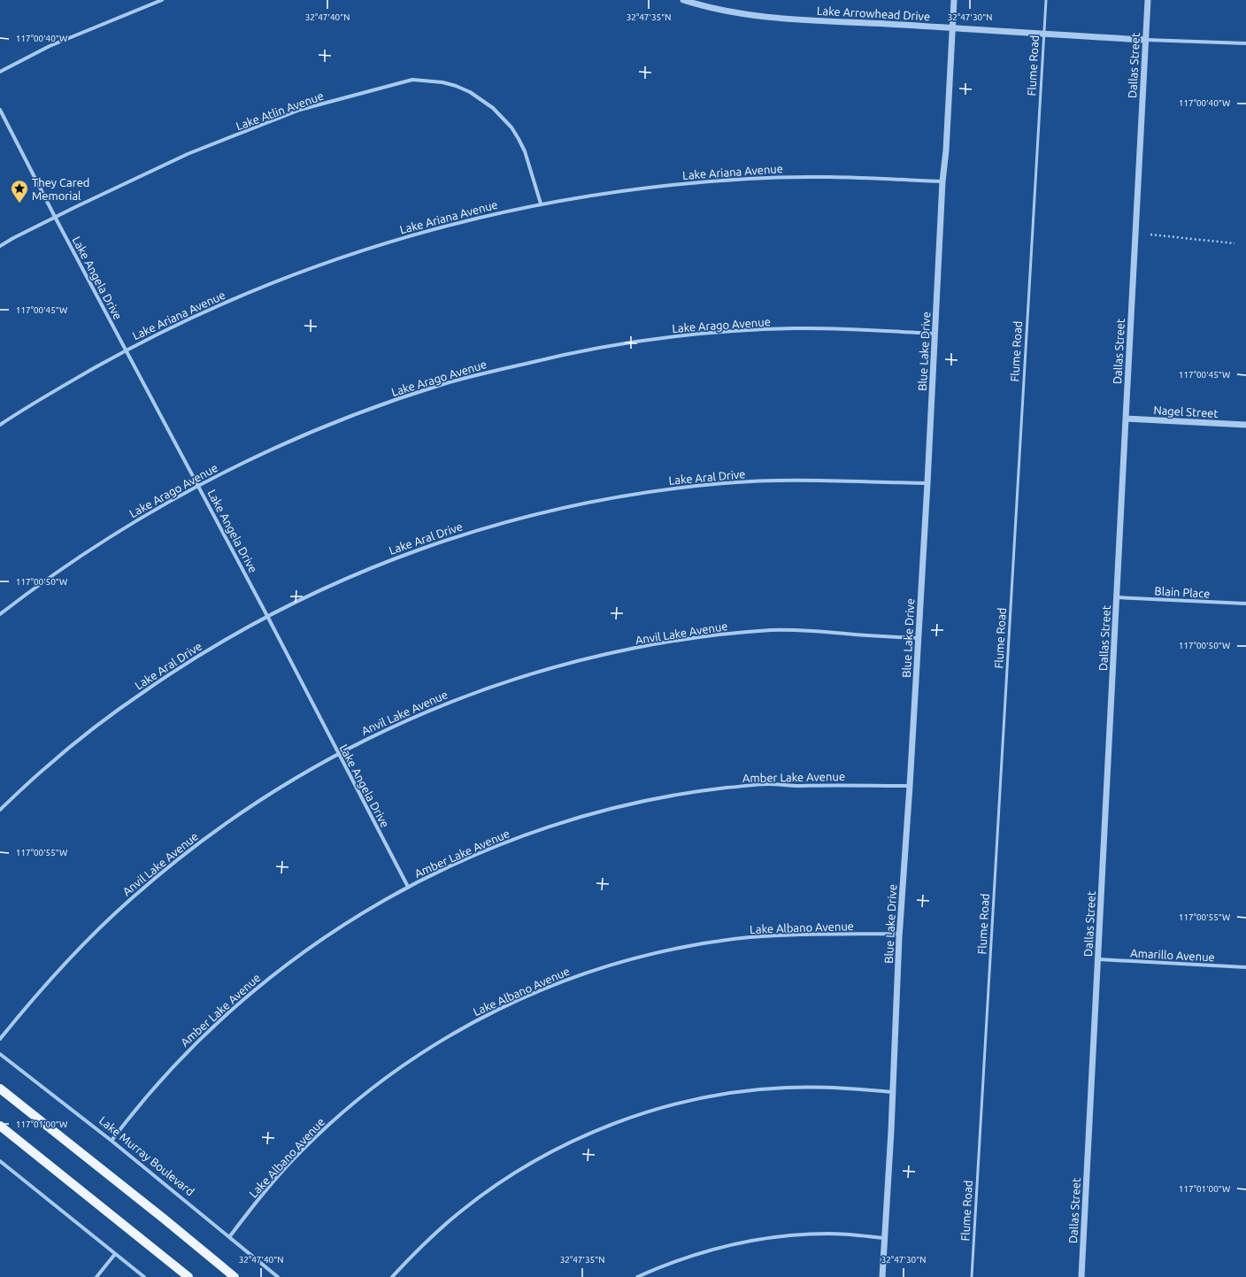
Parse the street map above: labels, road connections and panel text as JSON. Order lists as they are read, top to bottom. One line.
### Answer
{"streets":{"street":["Lake Arrowhead Drive","Dallas Street","Lake Atlin Avenue","Lake Ariana Avenue","Lake Angela Drive","Lake Arago Avenue","Blue Lake Drive","Nagel Street","Lake Aral Drive","Blain Place","Anvil Lake Avenue","Amber Lake Avenue","Lake Albano Avenue","Amarillo Avenue","Lake Murray Boulevard"],"lane":["Flume Road"]},"crossings":[["Lake Arrowhead Drive","Flume Road"],["Lake Arrowhead Drive","Dallas Street"],["Lake Arrowhead Drive","Blue Lake Drive"],["Dallas Street","Nagel Street"],["Dallas Street","Blain Place"],["Dallas Street","Amarillo Avenue"],["Lake Atlin Avenue","Lake Ariana Avenue"],["Lake Atlin Avenue","Lake Angela Drive"],["Lake Ariana Avenue","Lake Angela Drive"],["Lake Ariana Avenue","Blue Lake Drive"],["Lake Angela Drive","Lake Arago Avenue"],["Lake Angela Drive","Lake Aral Drive"],["Lake Angela Drive","Anvil Lake Avenue"],["Lake Angela Drive","Amber Lake Avenue"],["Lake Arago Avenue","Blue Lake Drive"],["Blue Lake Drive","Lake Aral Drive"],["Blue Lake Drive","Anvil Lake Avenue"],["Blue Lake Drive","Amber Lake Avenue"],["Blue Lake Drive","Lake Albano Avenue"],["Amber Lake Avenue","Lake Murray Boulevard"],["Lake Albano Avenue","Lake Murray Boulevard"]],"places":{"place":["They Cared Memorial"]},"coordinates":["32°47'40\"N","32°47'35\"N","32°47'30\"N","117°00'40\"W","117°00'45\"W","117°00'50\"W","117°00'55\"W","117°01'00\"W"]}
